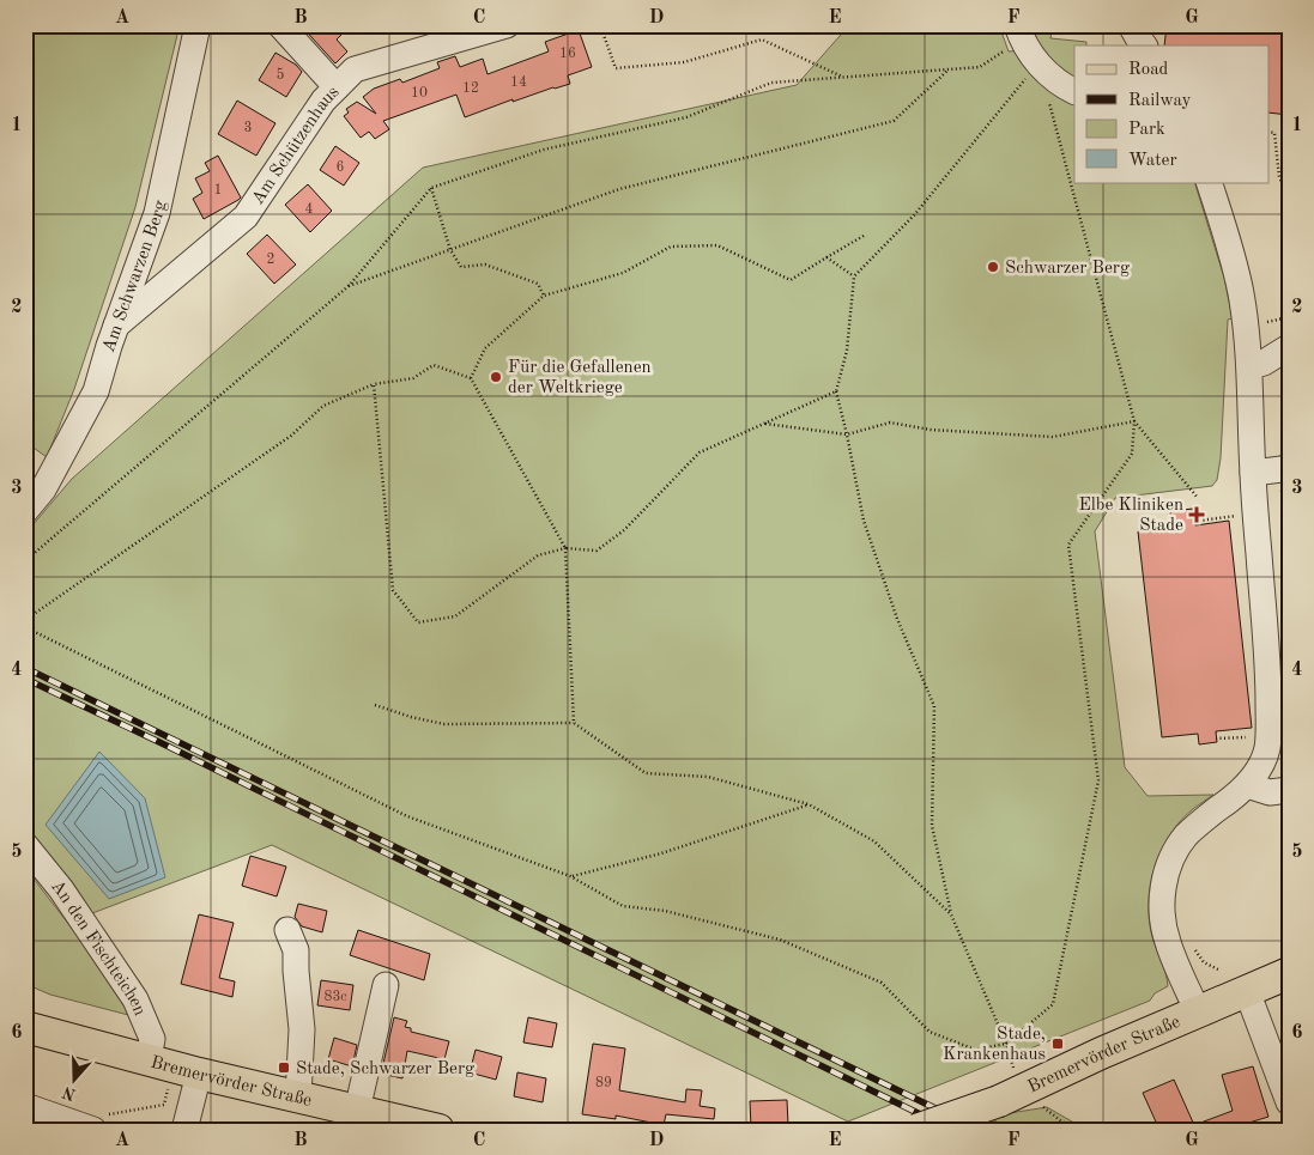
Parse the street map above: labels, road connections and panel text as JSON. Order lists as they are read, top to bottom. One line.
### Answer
{"streets":{"main road":["Bremervörder Straße"],"street":["Am Schützenhaus","Am Schwarzen Berg","An den Fischteichen"]},"crossings":[["Am Schützenhaus","Am Schwarzen Berg"],["An den Fischteichen","Bremervörder Straße"]],"places":{"other":["Schwarzer Berg","Für die Gefallenen der Weltkriege"],"health":["Elbe Kliniken Stade"],"transit":["Stade, Krankenhaus","Stade, Schwarzer Berg"]},"house_numbers":["16","5","14","12","10","3","6","1","4","2","83c","89"],"legend":["Road","Railway","Park","Water"],"north":"bottom","grid":{"columns":["A","B","C","D","E","F","G"],"rows":["1","2","3","4","5","6"]}}
